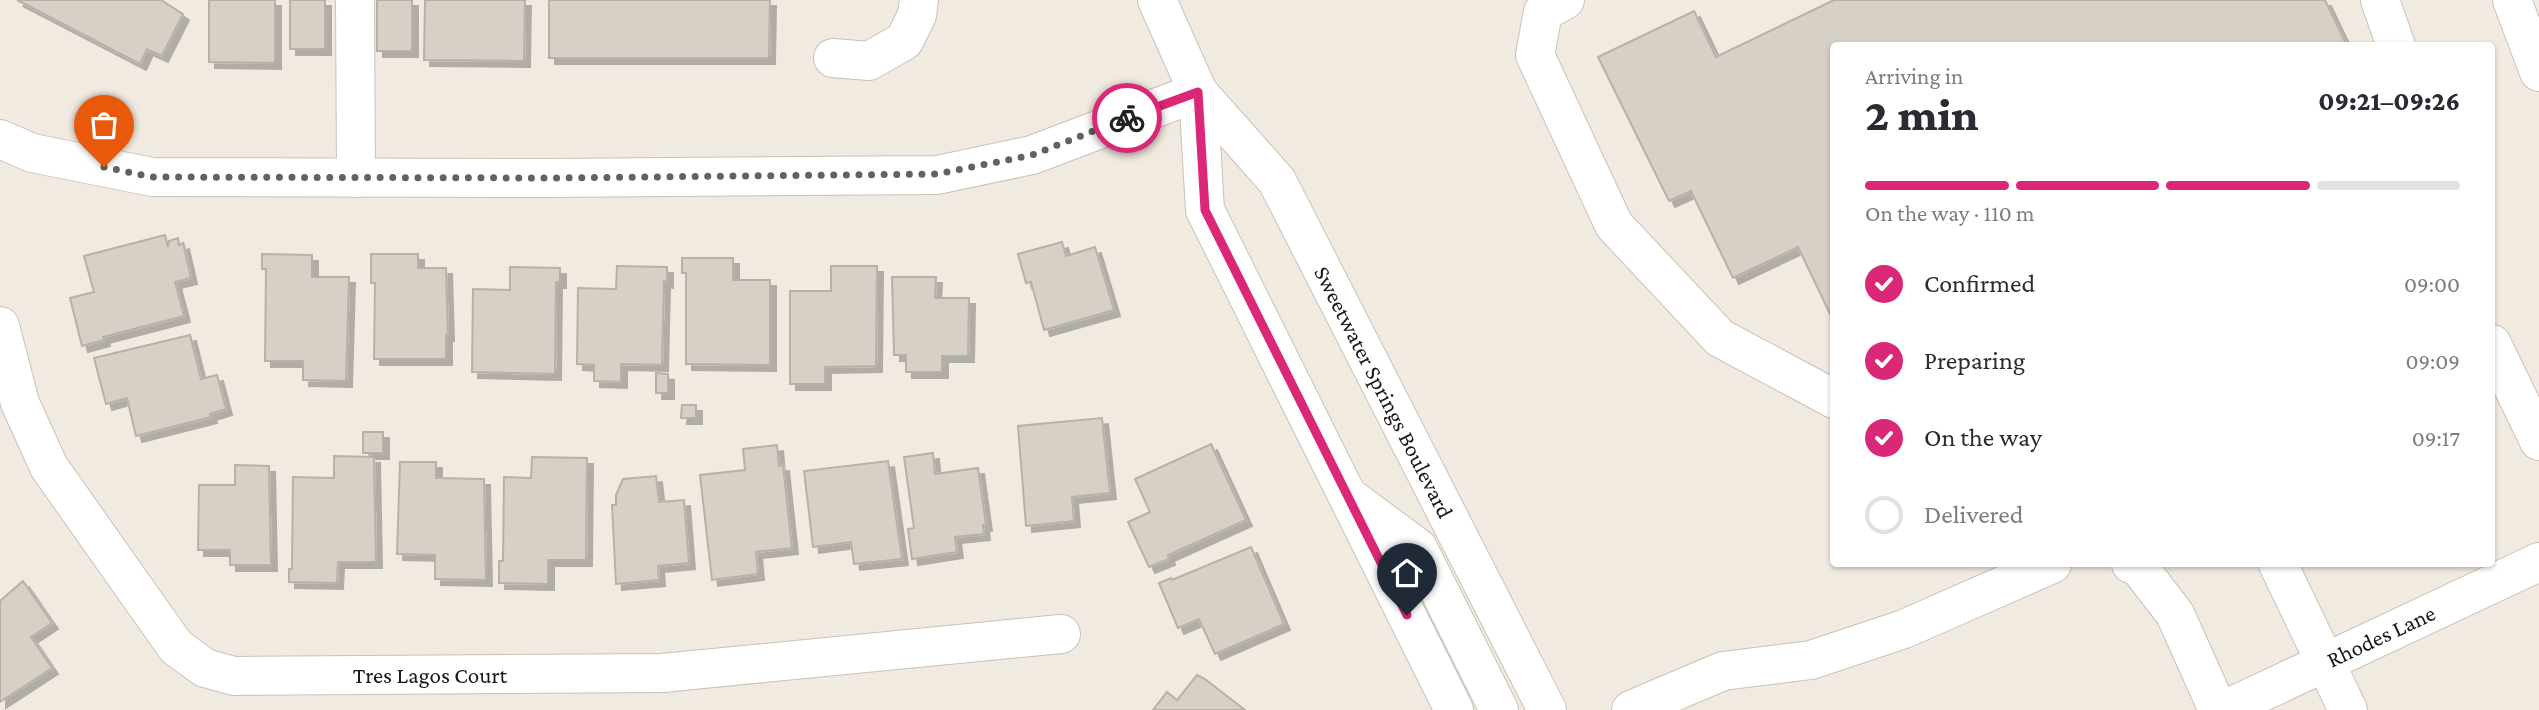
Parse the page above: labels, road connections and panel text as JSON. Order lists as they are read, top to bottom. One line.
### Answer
{"streets":{"street":["Sweetwater Springs Boulevard","Rhodes Lane","Tres Lagos Court"]},"page":{"heading":["2 min","Arriving in","09:21–09:26"],"bar":"On the way · 110 m","list":[["Confirmed","09:00"],["Preparing","09:09"],["On the way","09:17"],"Delivered"]}}
